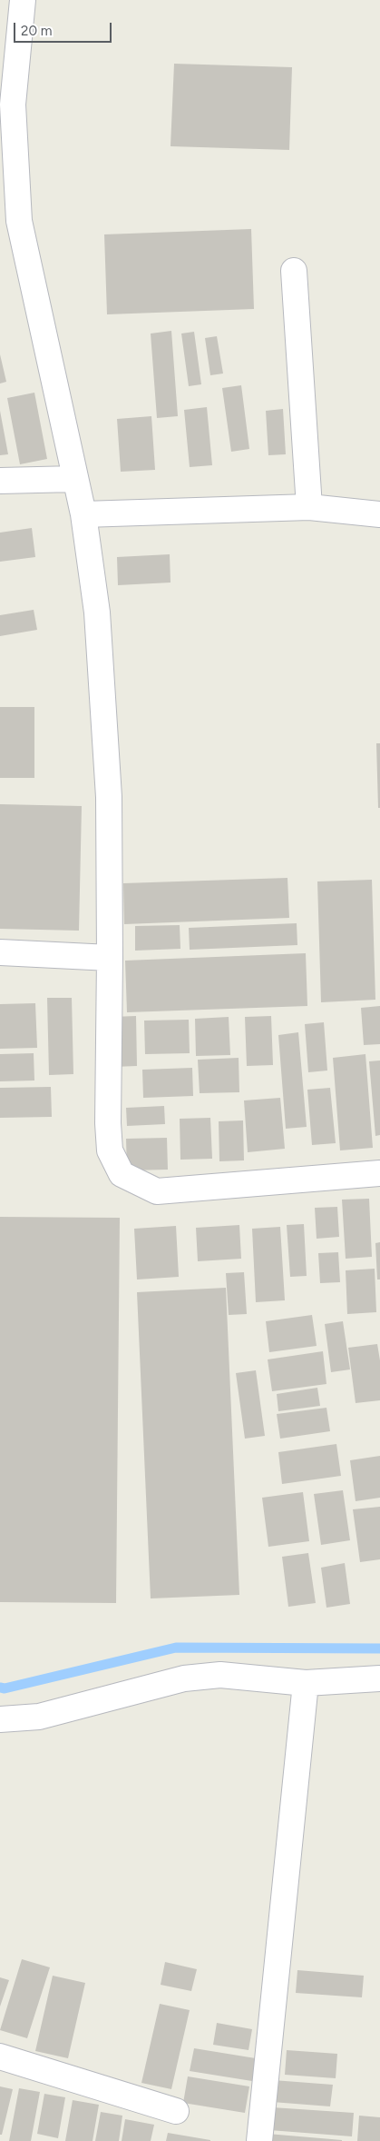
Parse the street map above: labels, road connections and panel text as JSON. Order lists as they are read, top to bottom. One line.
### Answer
{"scale_bar":"20 m"}
